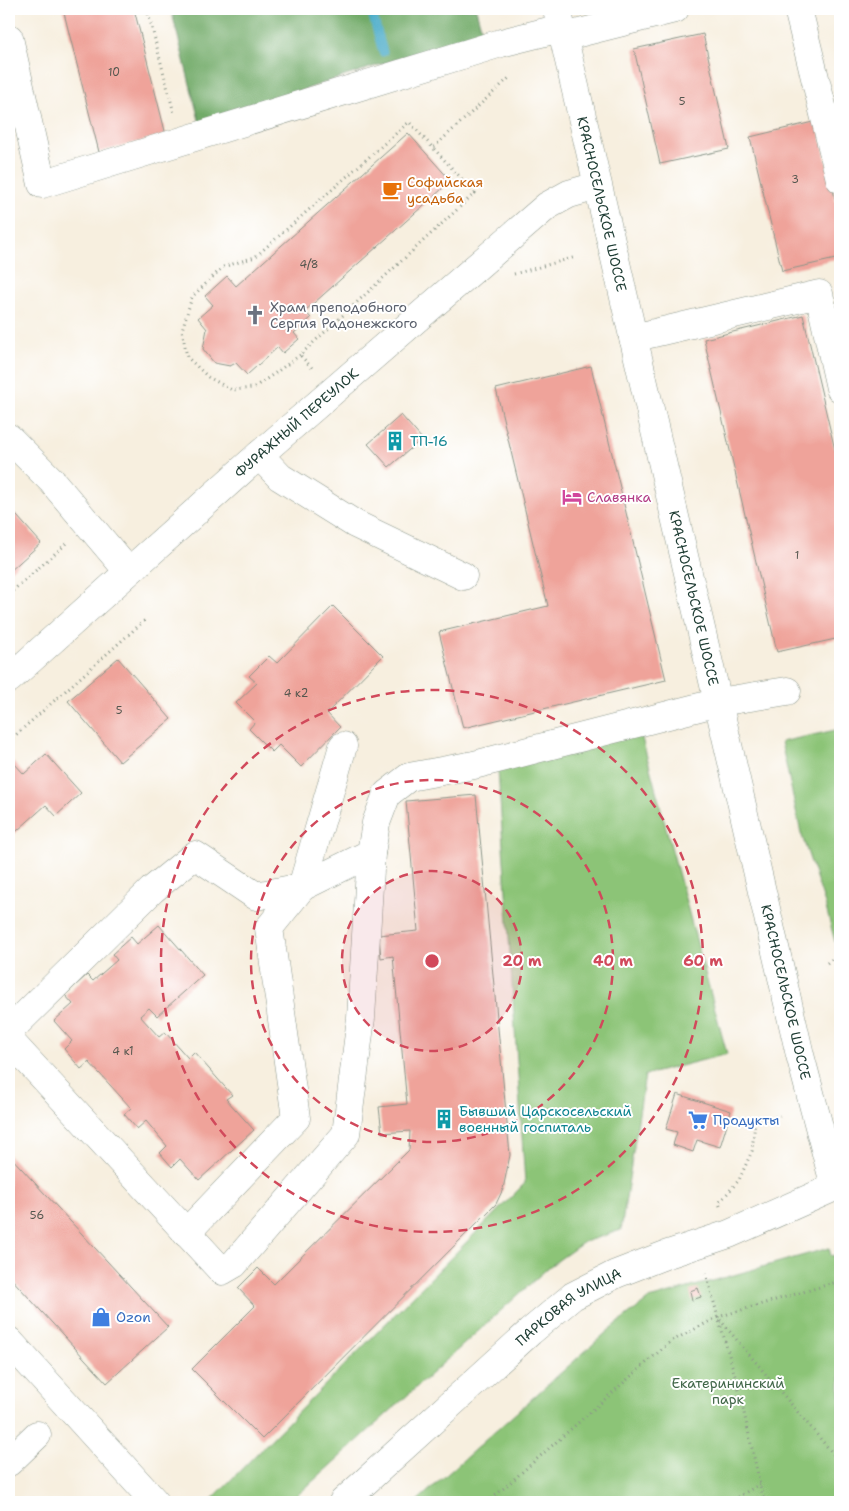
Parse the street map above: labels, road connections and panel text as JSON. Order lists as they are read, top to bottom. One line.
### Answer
{"streets":{"main road":["КРАСНОСЕЛЬСКОЕ ШОССЕ","ФУРАЖНЫЙ ПЕРЕУЛОК","ПАРКОВАЯ УЛИЦА"]},"crossings":[["КРАСНОСЕЛЬСКОЕ ШОССЕ","ФУРАЖНЫЙ ПЕРЕУЛОК"],["КРАСНОСЕЛЬСКОЕ ШОССЕ","ПАРКОВАЯ УЛИЦА"]],"parks":["Екатерининский парк"],"places":{"cafe":["Софийская усадьба"],"church":["Храм преподобного Сергия Радонежского"],"building":["ТП-16","Бывший Царскосельский военный госпиталь"],"hotel":["Славянка"],"supermarket":["Продукты"],"shop":["Ozon"]},"house_numbers":["10","5","3","4/8","1","4 к2","5","4 к1","56"],"rings":["20 m","40 m","60 m"]}
